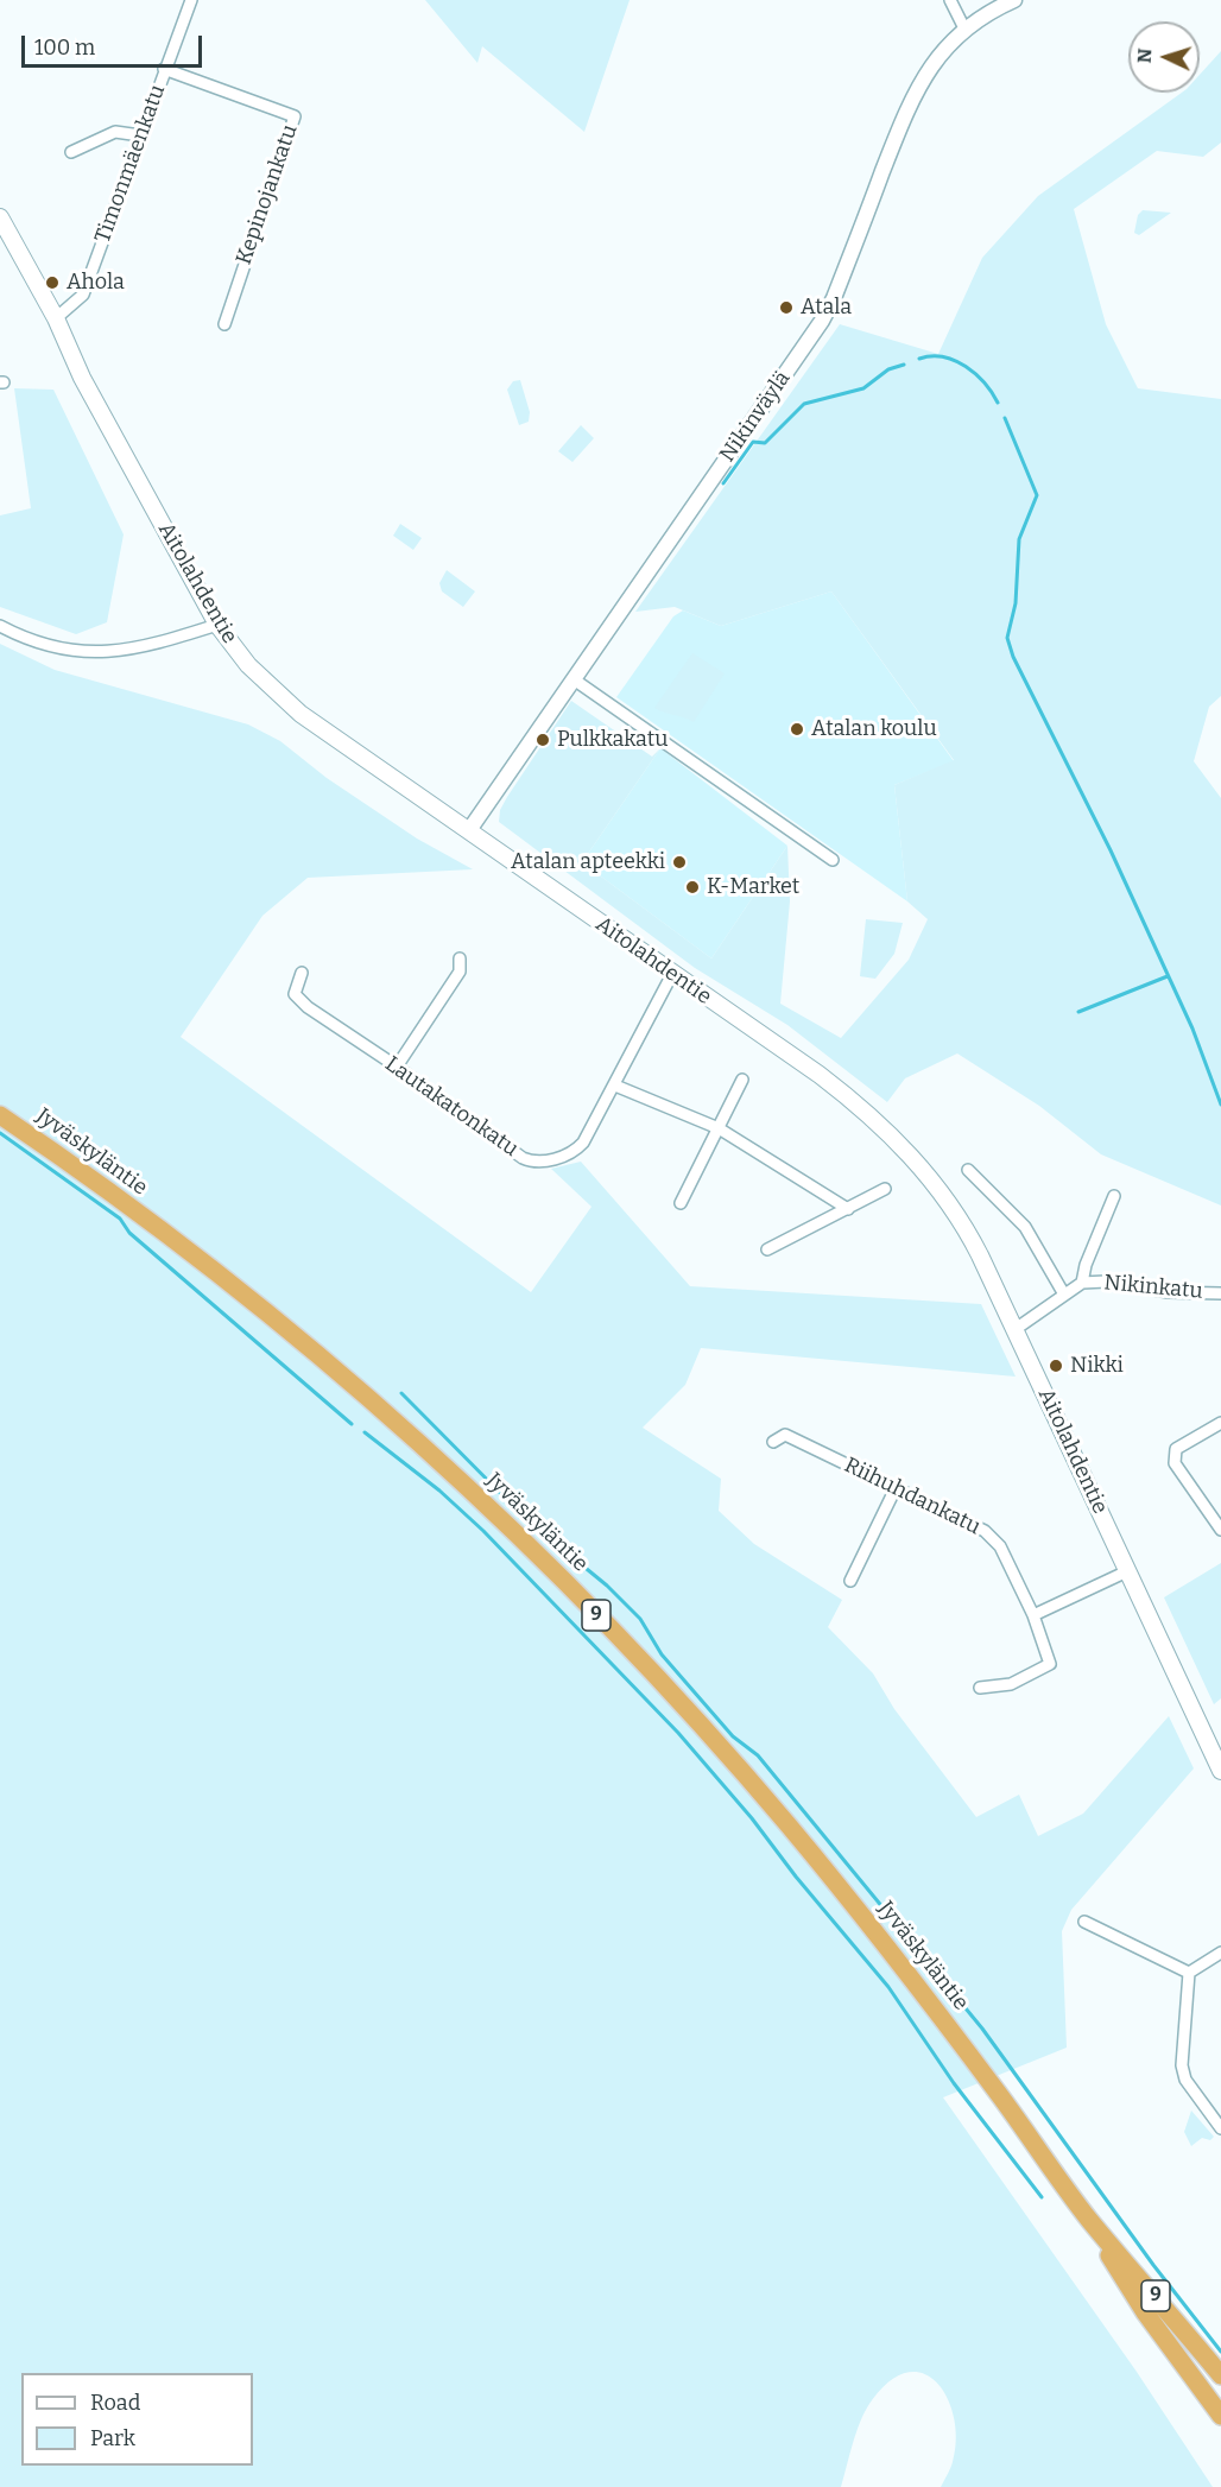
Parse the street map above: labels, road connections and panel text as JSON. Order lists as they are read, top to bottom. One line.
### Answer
{"streets":{"highway":["Jyväskyläntie","9"],"main road":["Aitolahdentie"],"street":["Timonmäenkatu","Kepinojankatu","Nikinväylä","Lautakatonkatu","Nikinkatu","Riihuhdankatu"]},"crossings":[["Timonmäenkatu","Kepinojankatu"],["Timonmäenkatu","Aitolahdentie"],["Nikinväylä","Aitolahdentie"],["Aitolahdentie","Lautakatonkatu"],["Aitolahdentie","Nikinkatu"],["Jyväskyläntie","9"]],"places":["Ahola","Atala","Atalan koulu","Pulkkakatu","Atalan apteekki","K-Market","Nikki"],"legend":["Road","Park"],"scale_bar":"100 m","north":"left"}
